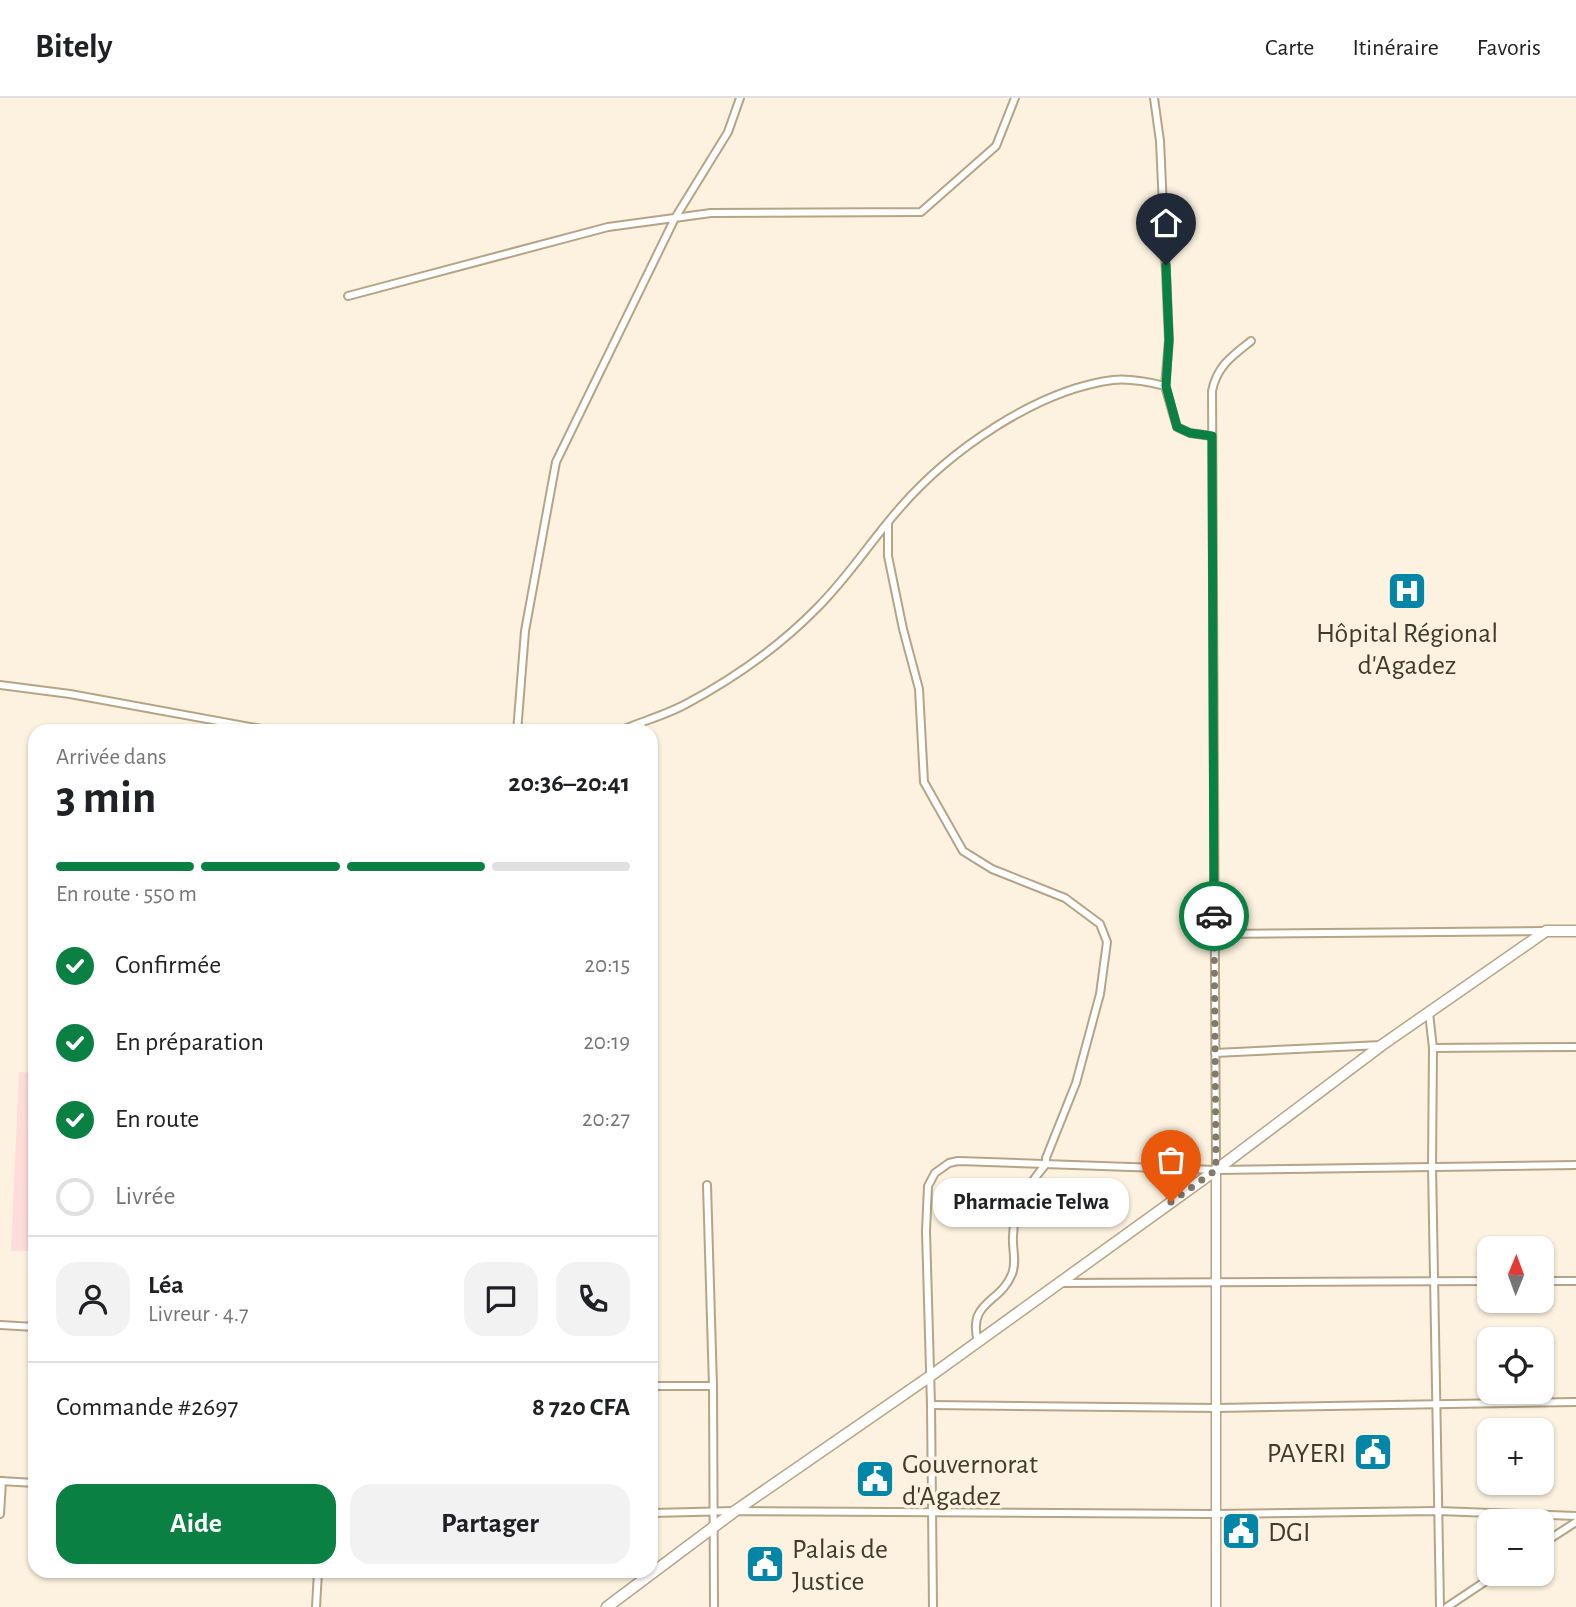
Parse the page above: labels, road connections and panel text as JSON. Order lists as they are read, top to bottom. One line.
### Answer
{"places":{"hospital":["Hôpital Régional d'Agadez"],"other":["Pharmacie Telwa"],"public building":["PAYERI","Gouvernorat d'Agadez","DGI","Palais de Justice"]},"north":"top","page":{"header":"Bitely","nav":["Carte","Itinéraire","Favoris"],"heading":["3 min","Arrivée dans","20:36–20:41"],"panel":["Léa","Livreur · 4.7","Commande #2697","8 720 CFA"],"bar":"En route · 550 m","list":[["Confirmée","20:15"],["En préparation","20:19"],["En route","20:27"],"Livrée"],"bubble":"Pharmacie Telwa","map_buttons":["+","−"],"buttons":["Aide","Partager"]}}
